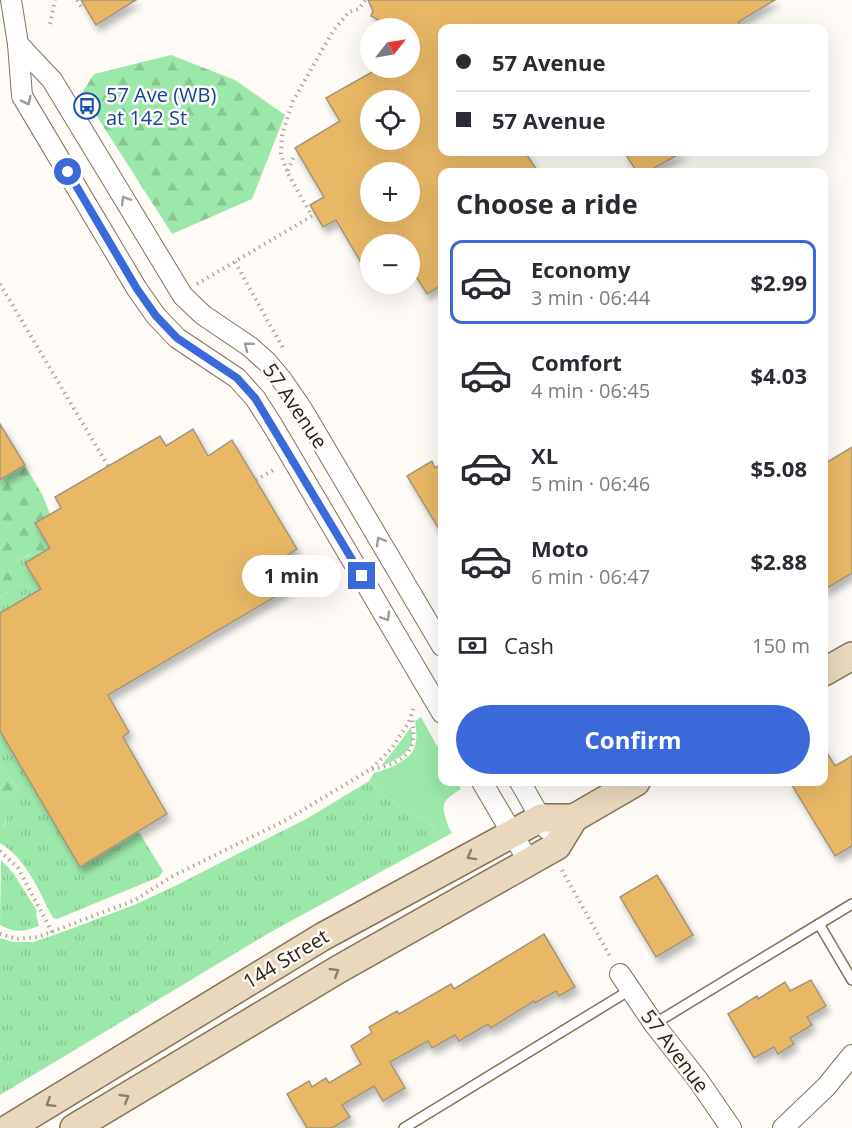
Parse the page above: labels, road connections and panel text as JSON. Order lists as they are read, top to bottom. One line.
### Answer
{"streets":{"main road":["144 Street"],"street":["57 Avenue"]},"places":{"bus stop":["57 Ave (WB) at 142 St"]},"north":"top right","page":{"map_buttons":["+","−"],"banner":["57 Avenue","57 Avenue"],"heading":"Choose a ride","list":[{"name":"Economy","note":"3 min · 06:44","value":"$2.99"},{"name":"Comfort","note":"4 min · 06:45","value":"$4.03"},{"name":"XL","note":"5 min · 06:46","value":"$5.08"},{"name":"Moto","note":"6 min · 06:47","value":"$2.88"}],"bubble":"1 min","pay":["Cash","150 m"],"buttons":"Confirm"}}
